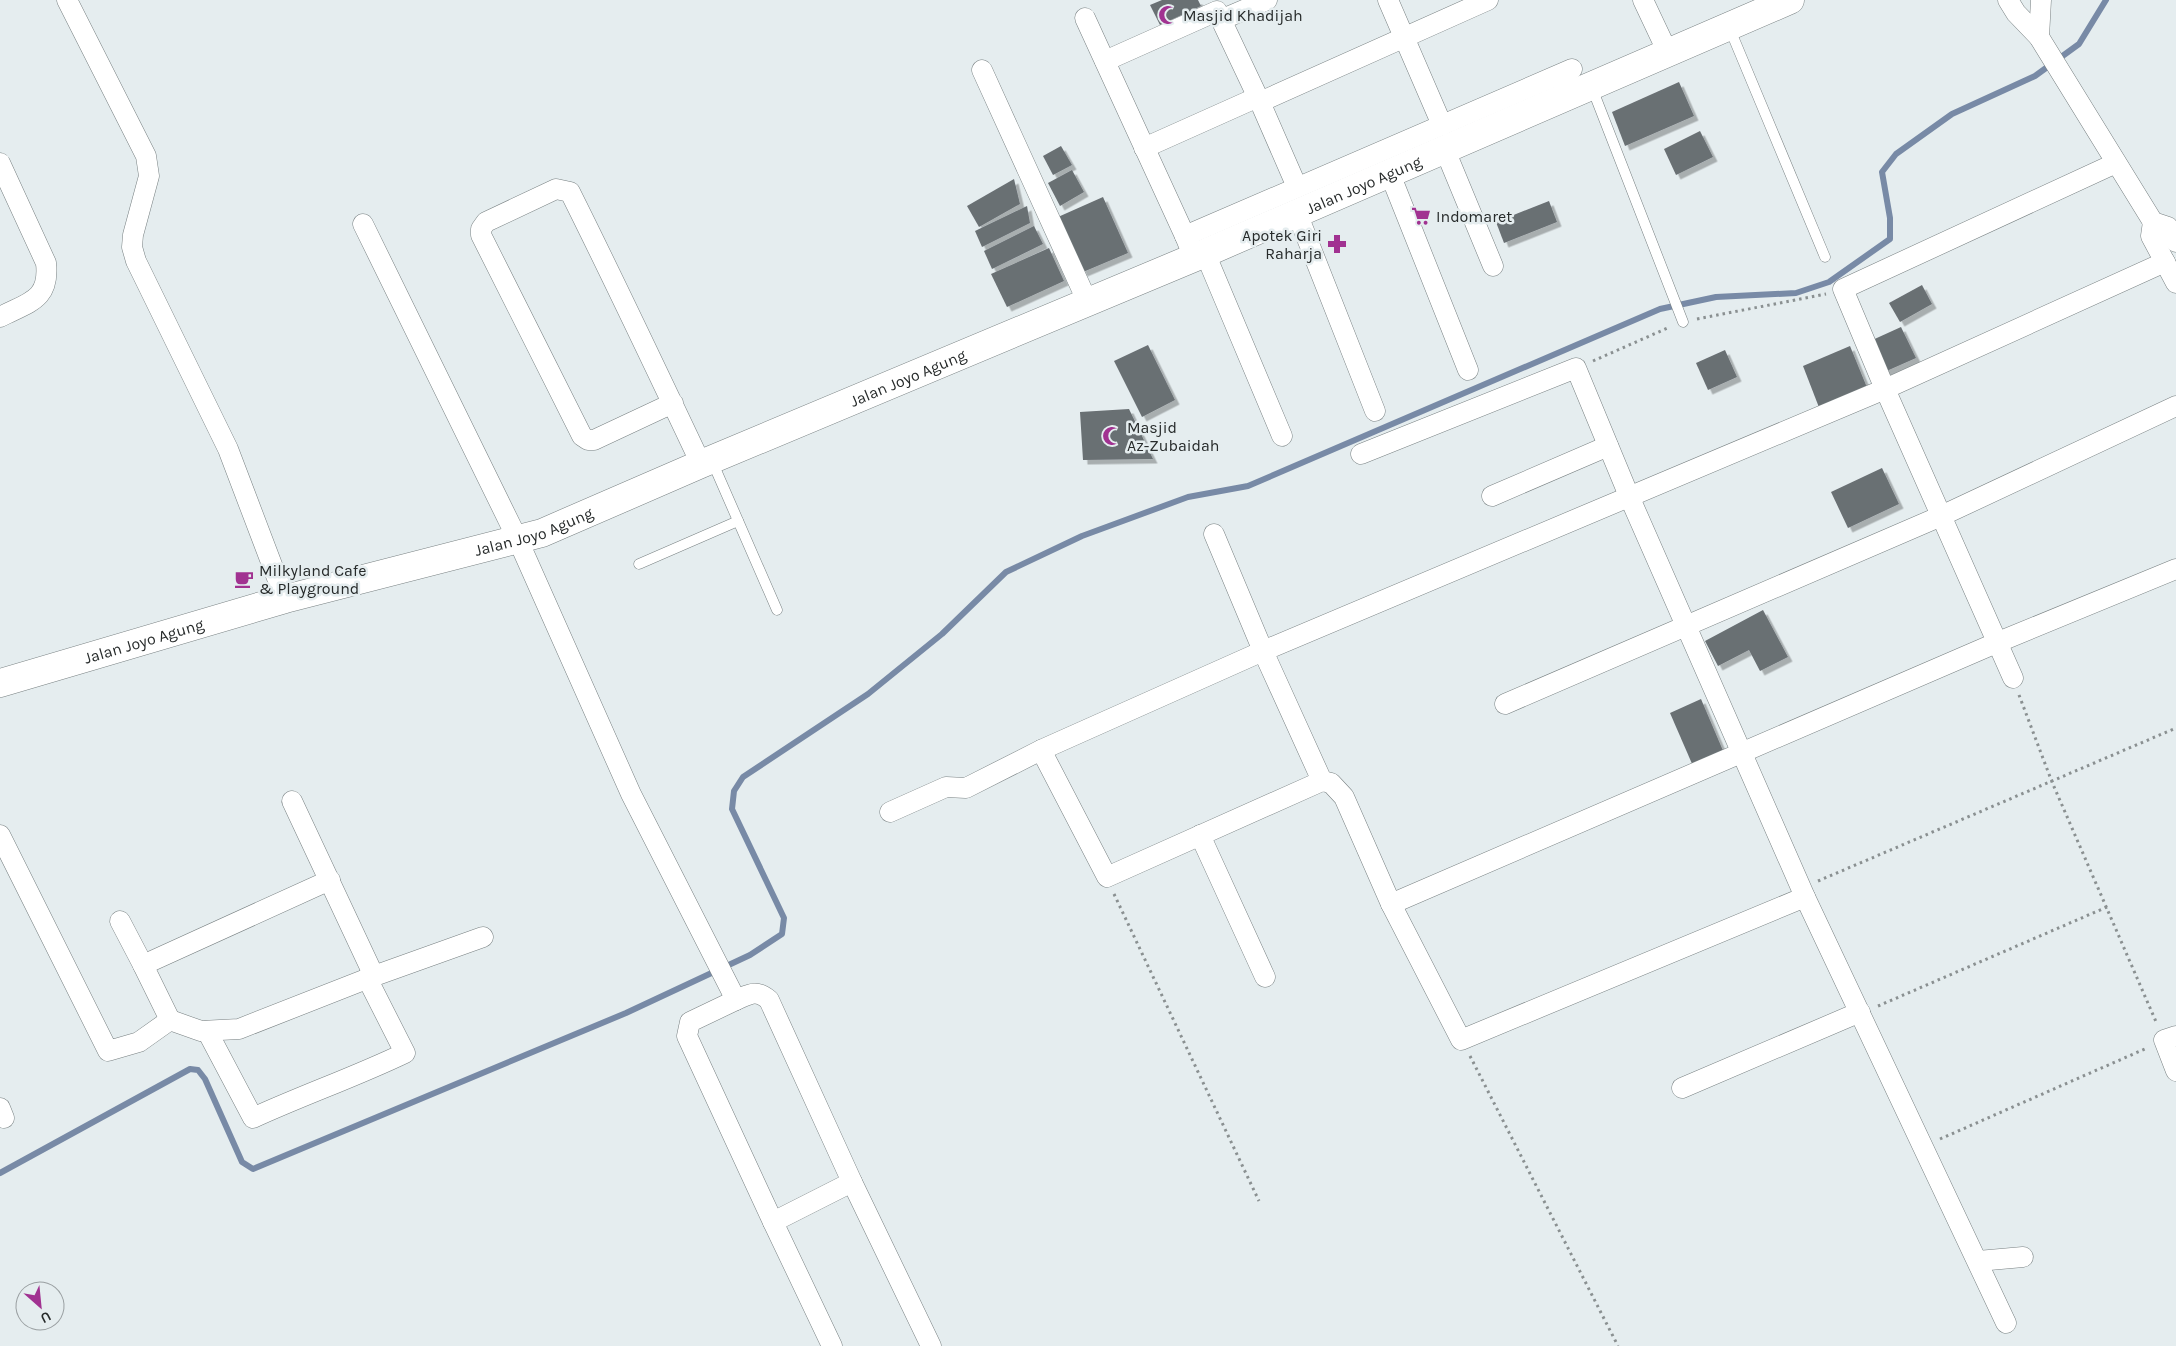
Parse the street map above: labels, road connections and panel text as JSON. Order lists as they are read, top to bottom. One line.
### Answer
{"streets":{"main road":["Jalan Joyo Agung"]},"places":{"mosque":["Masjid Khadijah","Masjid Az-Zubaidah"],"supermarket":["Indomaret"],"pharmacy":["Apotek Giri Raharja"],"cafe":["Milkyland Cafe & Playground"]},"north":"bottom right"}
